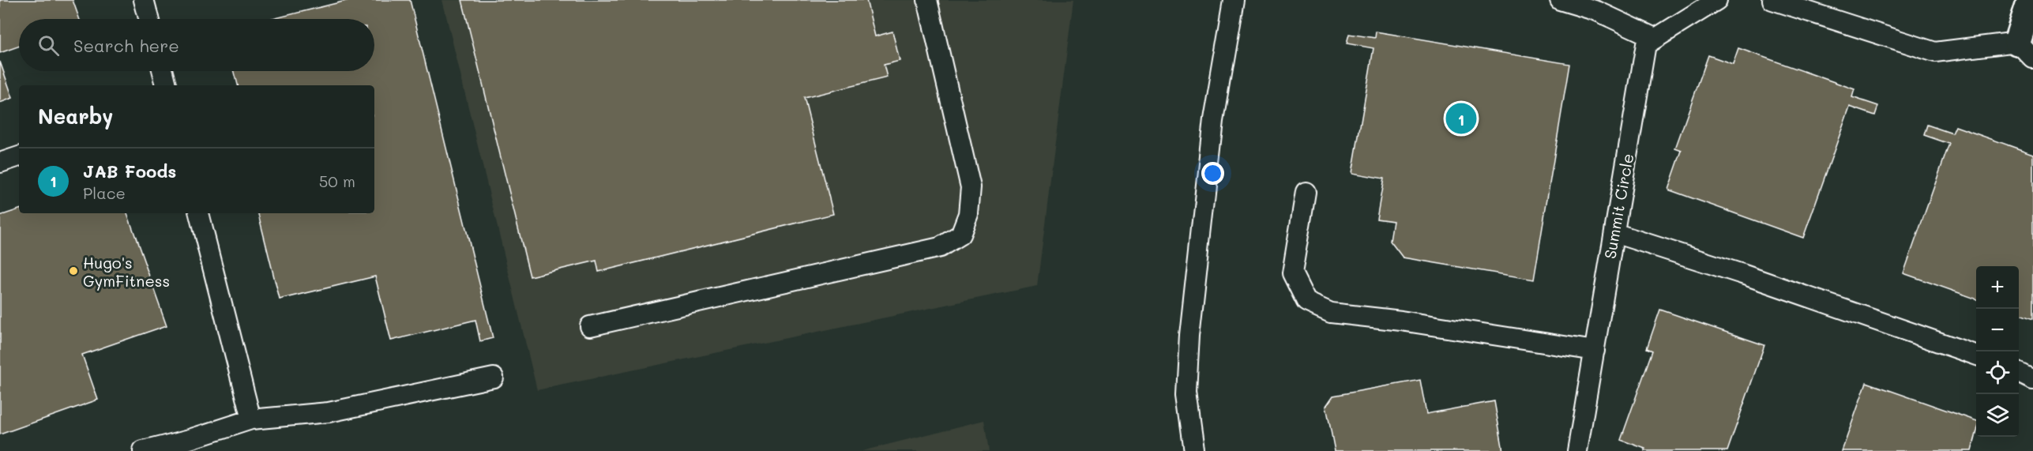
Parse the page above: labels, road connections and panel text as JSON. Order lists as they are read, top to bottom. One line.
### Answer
{"streets":{"lane":["Summit Circle"]},"places":["Hugo's GymFitness"],"page":{"search":"Search here","heading":"Nearby","pins":"1","list":[{"mark":"1","name":"JAB Foods","note":"Place","value":"50 m"}],"map_buttons":["+","−"]}}
